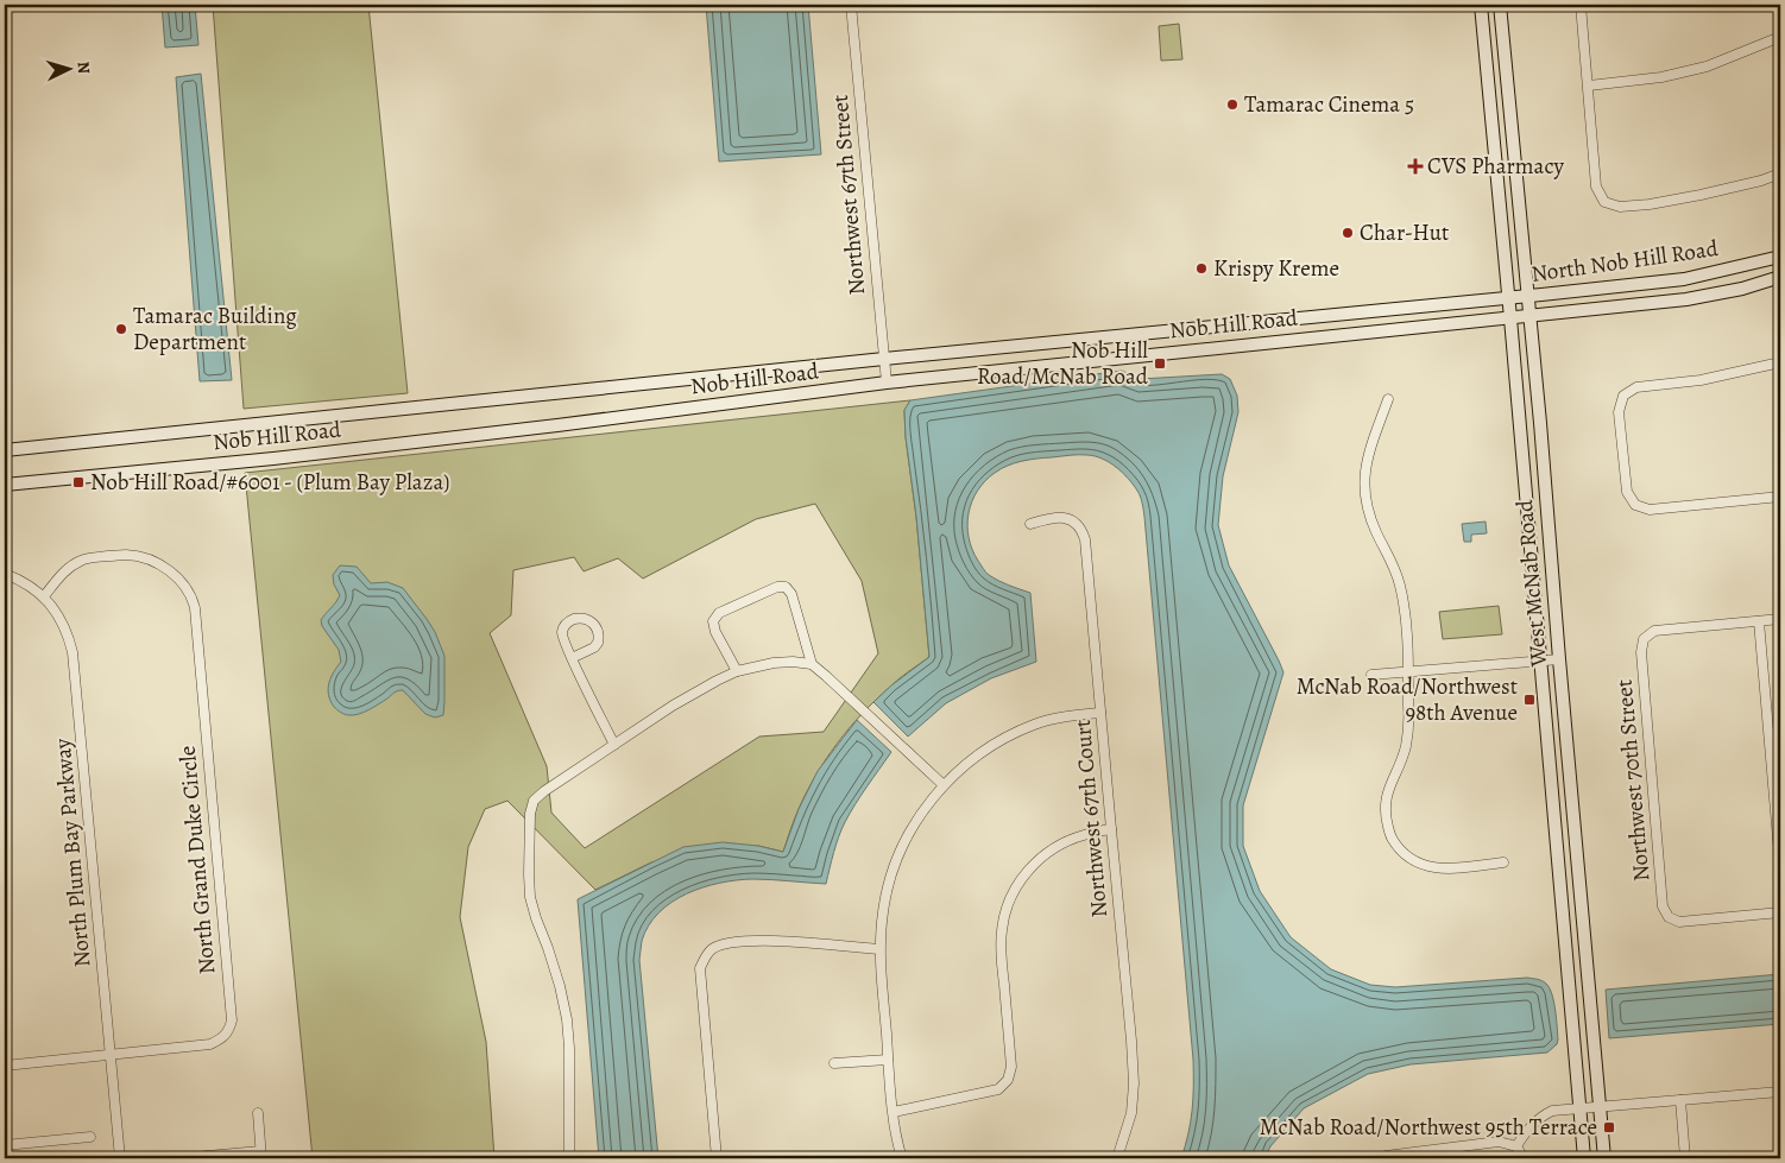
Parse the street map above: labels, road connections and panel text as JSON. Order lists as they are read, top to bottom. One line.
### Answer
{"streets":{"main road":["North Nob Hill Road","Nob Hill Road","West McNab Road"],"street":["Northwest 67th Street","Northwest 70th Street","Northwest 67th Court","North Plum Bay Parkway","North Grand Duke Circle"]},"crossings":[["Northwest 67th Street","Nob Hill Road"],["North Nob Hill Road","Nob Hill Road"],["North Nob Hill Road","West McNab Road"],["Nob Hill Road","West McNab Road"],["North Plum Bay Parkway","North Grand Duke Circle"]],"places":{"other":["Tamarac Cinema 5","Char-Hut","Krispy Kreme","Tamarac Building Department"],"health":["CVS Pharmacy"],"transit":["Nob Hill Road/McNab Road","Nob Hill Road/#6001 - (Plum Bay Plaza)","McNab Road/Northwest 98th Avenue","McNab Road/Northwest 95th Terrace"]},"north":"right"}
